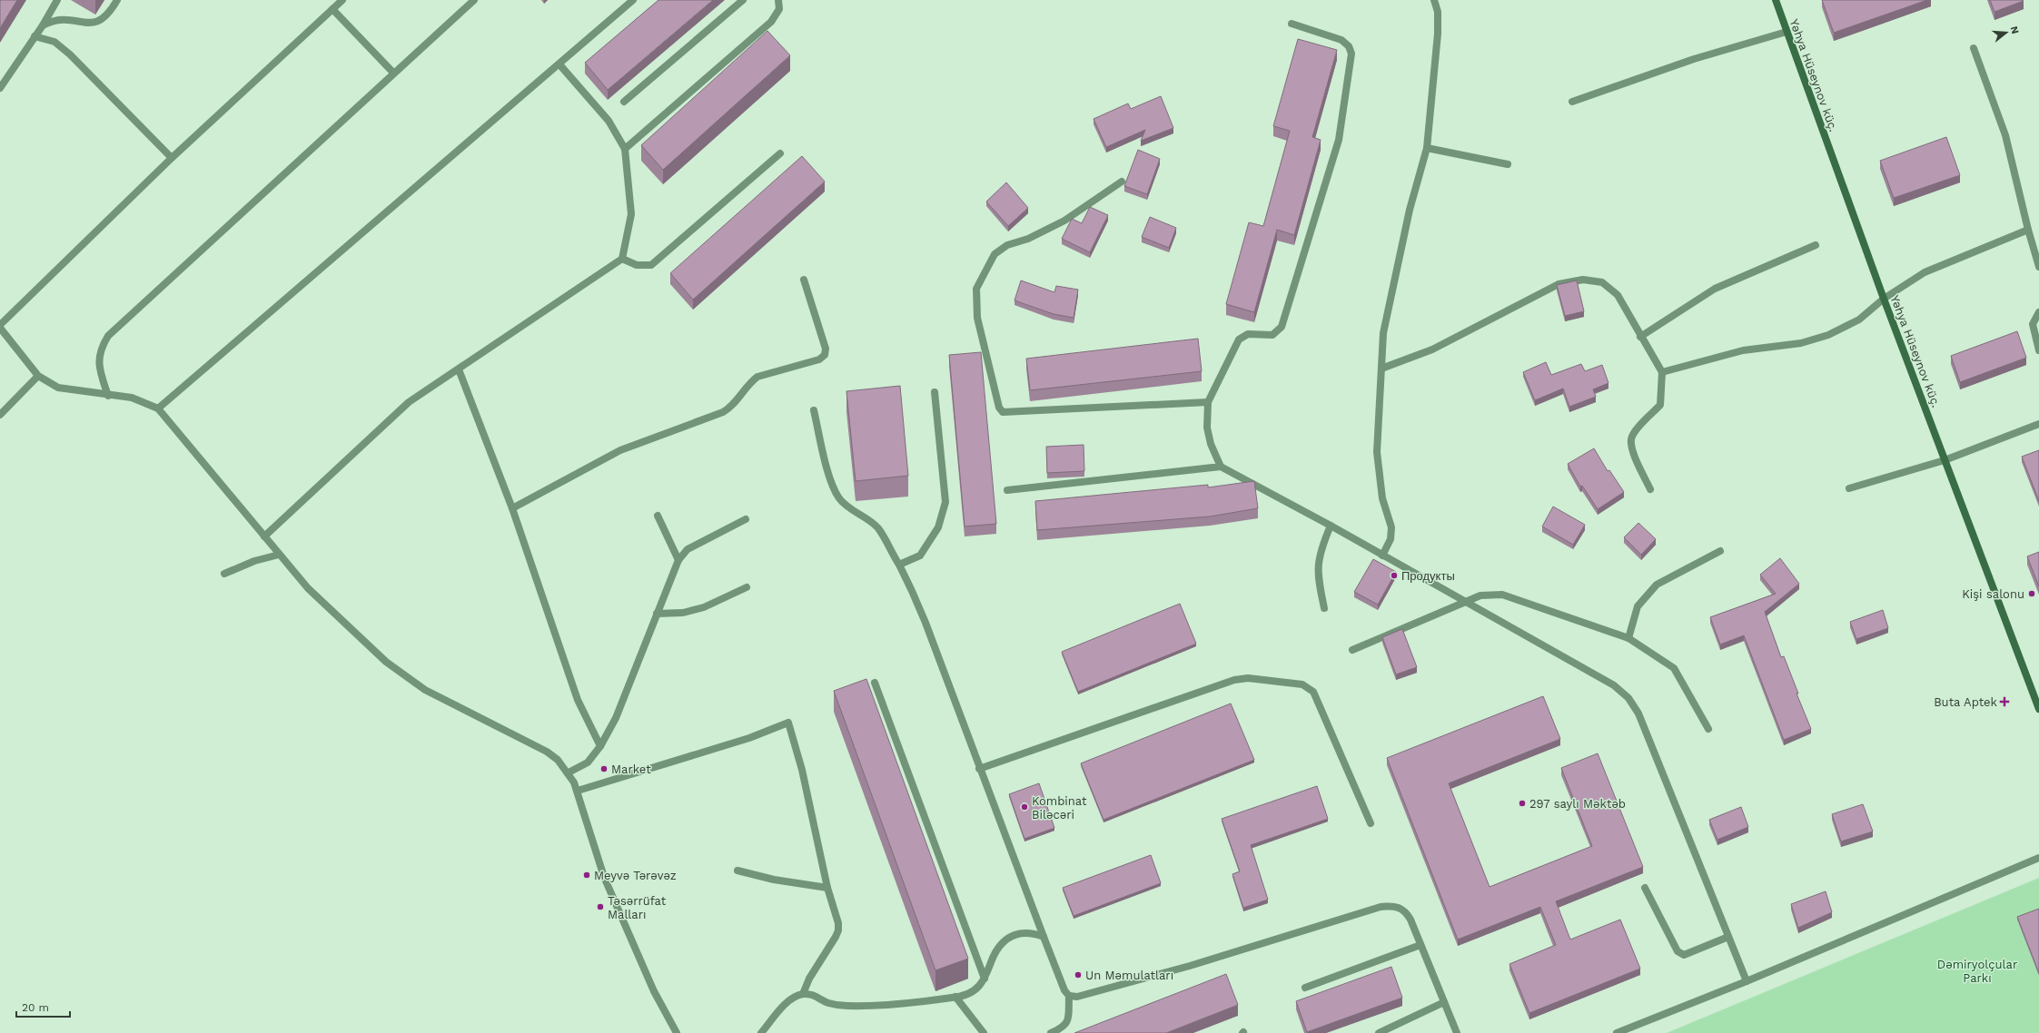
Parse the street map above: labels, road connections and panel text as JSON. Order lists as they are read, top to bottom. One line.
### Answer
{"streets":{"street":["Yəhya Hüseynov küç."]},"parks":["Dəmiryolçular Parkı"],"places":{"other":["Продукты","Kişi salonu","Market","297 saylı Məktəb","Kombinat Biləcəri","Meyvə Tərəvəz","Təsərrüfat Malları","Un Məmulatları"],"health":["Buta Aptek"]},"scale_bar":"20 m","north":"right"}
